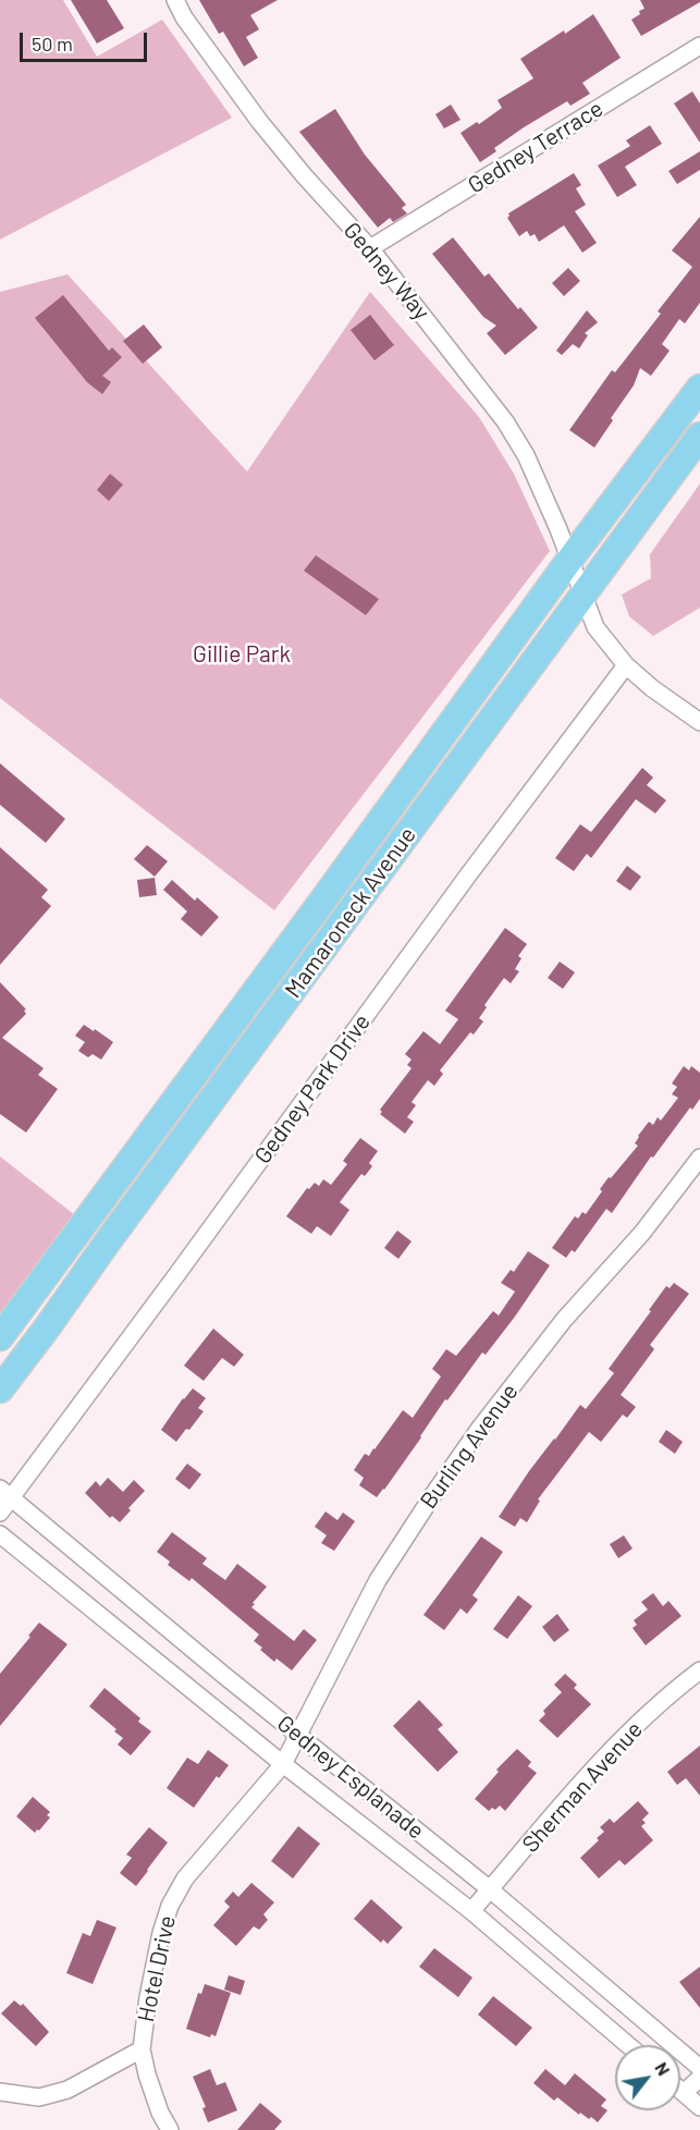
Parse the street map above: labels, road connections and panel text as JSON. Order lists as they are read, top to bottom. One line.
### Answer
{"streets":{"main road":["Mamaroneck Avenue"],"street":["Gedney Terrace","Gedney Way","Gedney Park Drive","Burling Avenue","Gedney Esplanade","Sherman Avenue","Hotel Drive"]},"crossings":[["Gedney Terrace","Gedney Way"],["Gedney Way","Mamaroneck Avenue"],["Gedney Way","Gedney Park Drive"],["Gedney Park Drive","Gedney Esplanade"],["Burling Avenue","Gedney Esplanade"],["Burling Avenue","Hotel Drive"],["Gedney Esplanade","Sherman Avenue"],["Gedney Esplanade","Hotel Drive"]],"parks":["Gillie Park"],"scale_bar":"50 m","north":"top right"}
